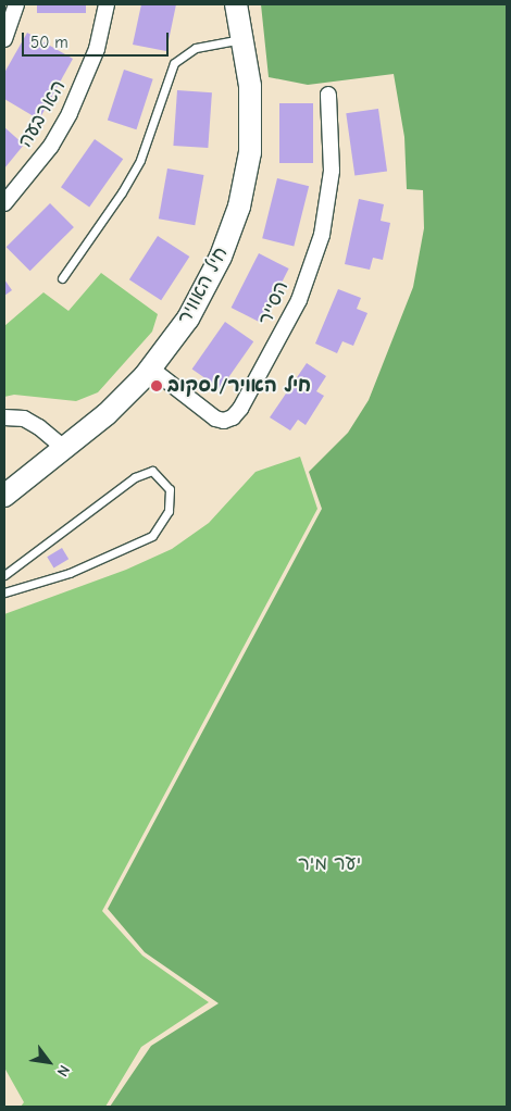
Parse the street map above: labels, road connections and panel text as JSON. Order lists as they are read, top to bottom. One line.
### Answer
{"streets":{"street":["הארבעה","חיל האוויר","הסייר"]},"crossings":[["חיל האוויר","הסייר"]],"parks":["יער מיר"],"places":["חיל האויר/לסקוב"],"scale_bar":"50 m","north":"bottom right"}
